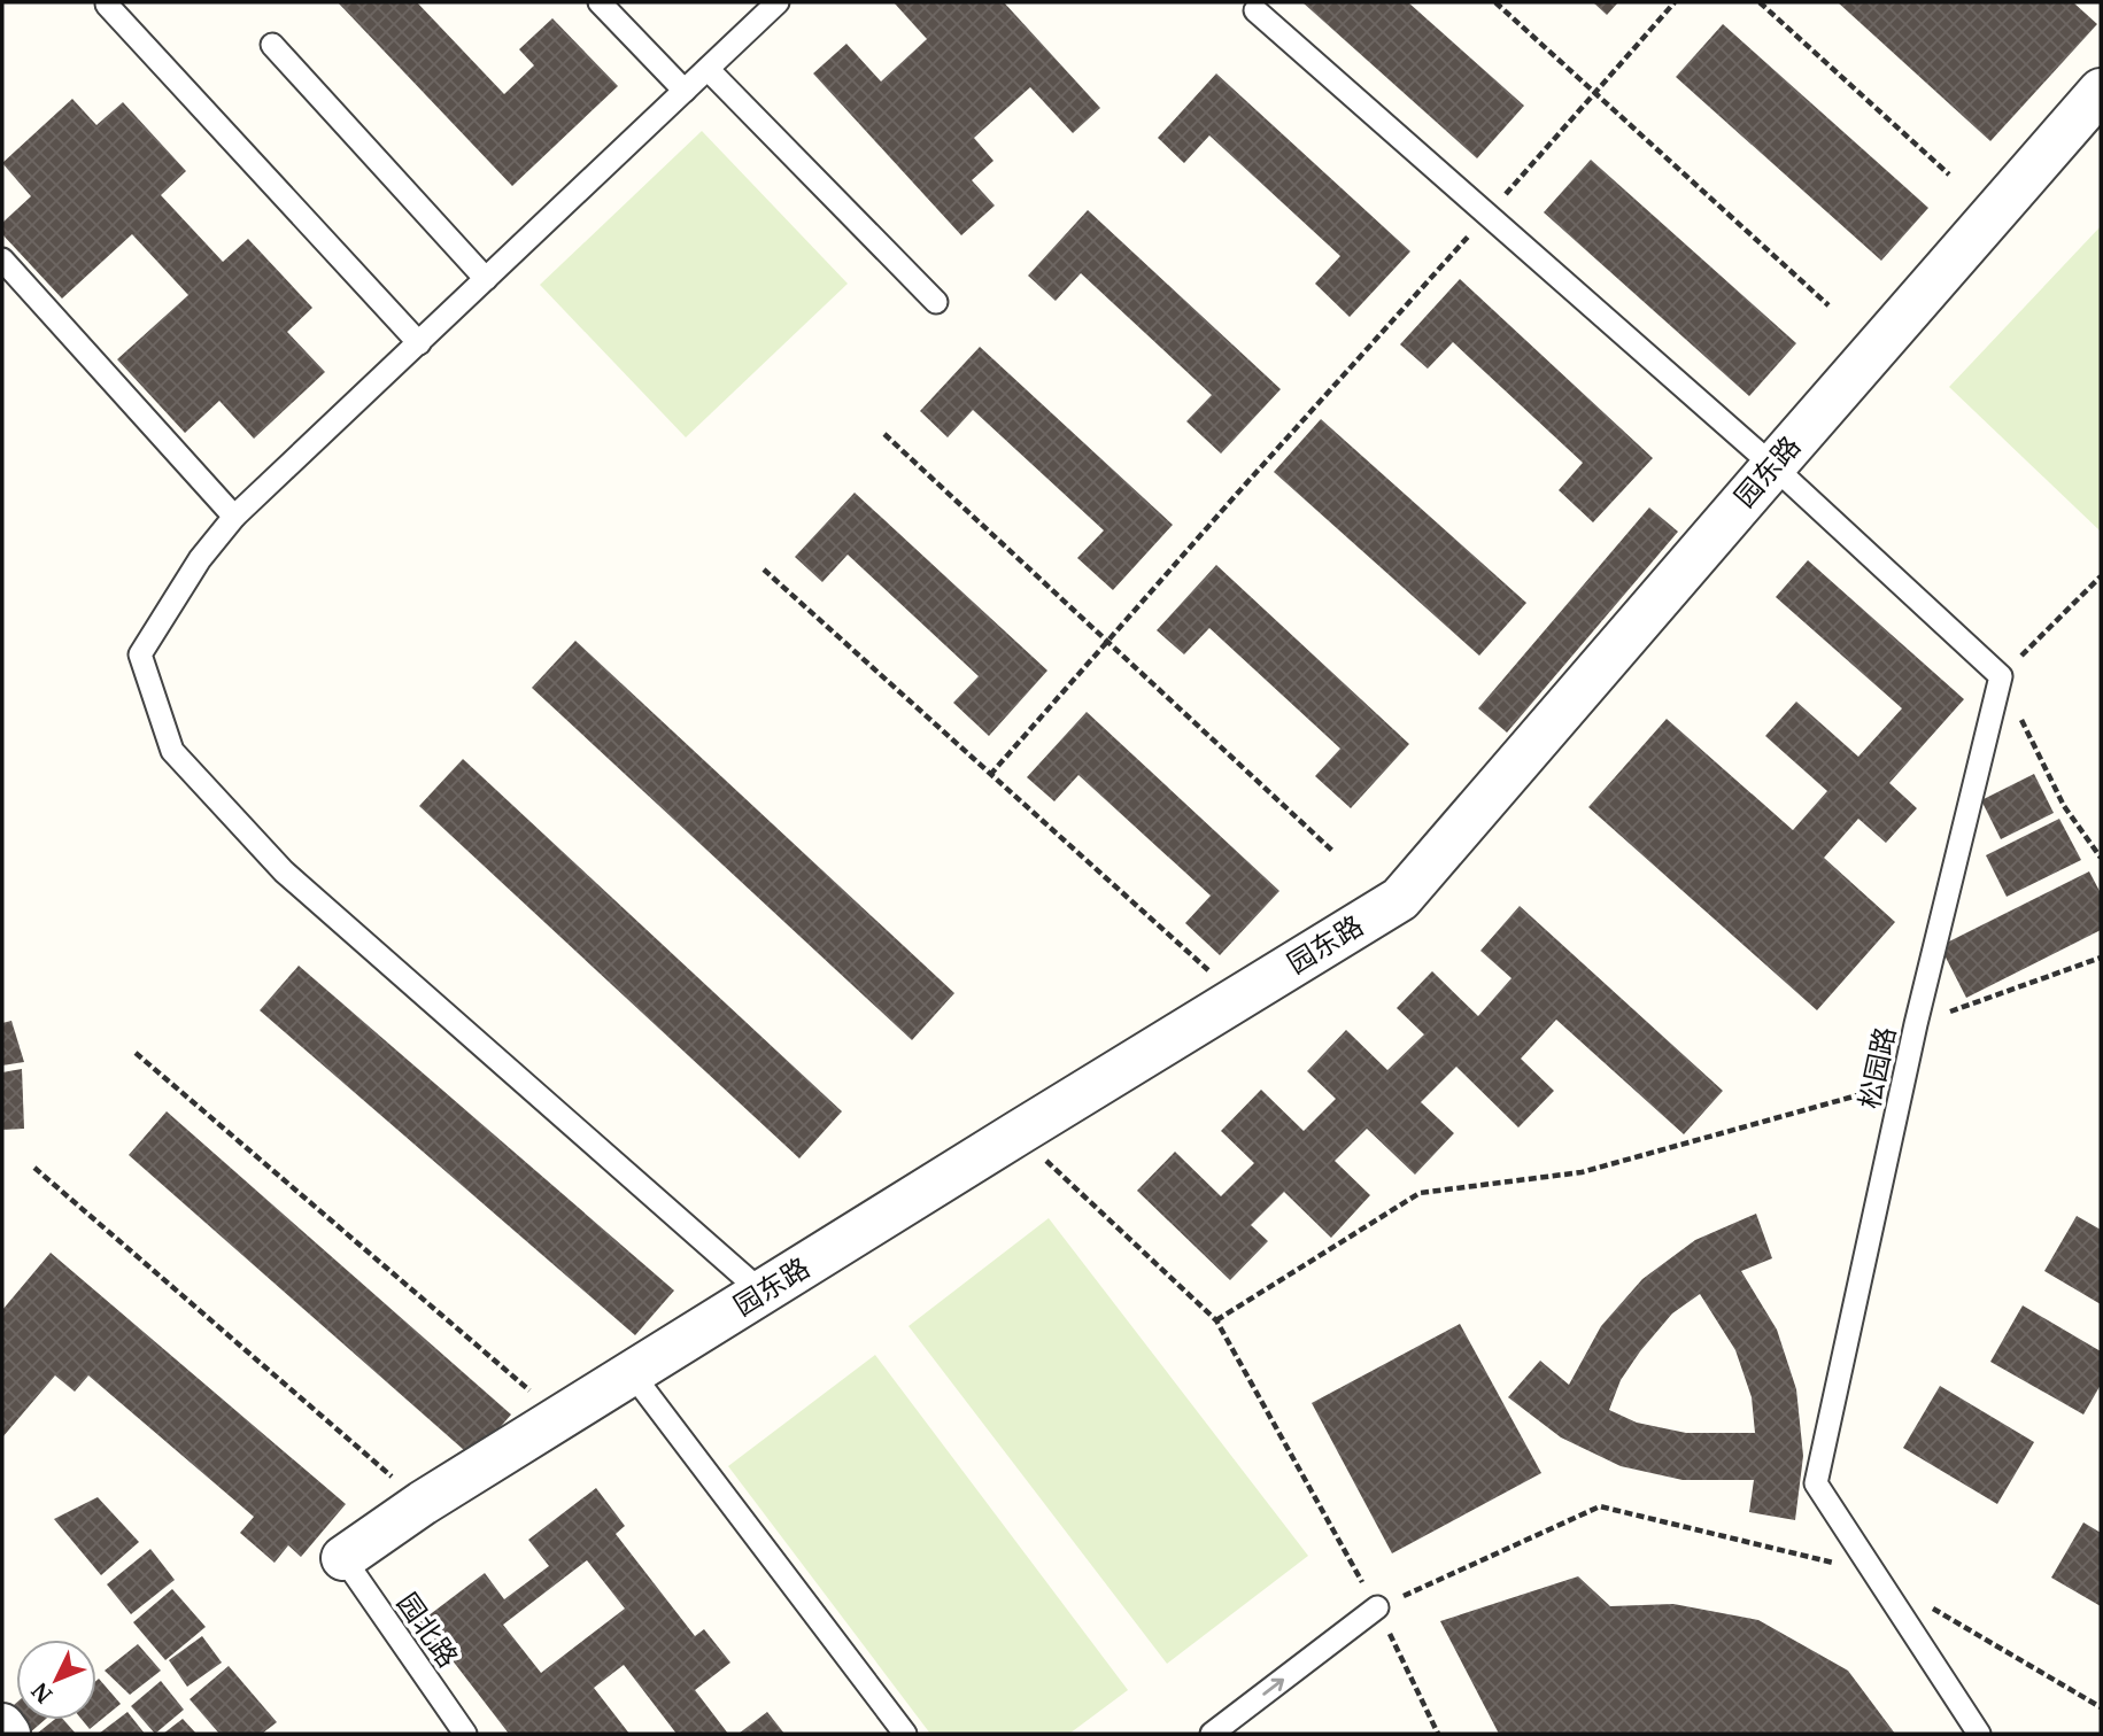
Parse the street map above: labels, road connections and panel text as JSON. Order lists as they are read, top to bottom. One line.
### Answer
{"streets":{"street":["园东路"],"lane":["松园路","园北路"]},"crossings":[["园东路","园北路"]],"north":"bottom left"}
